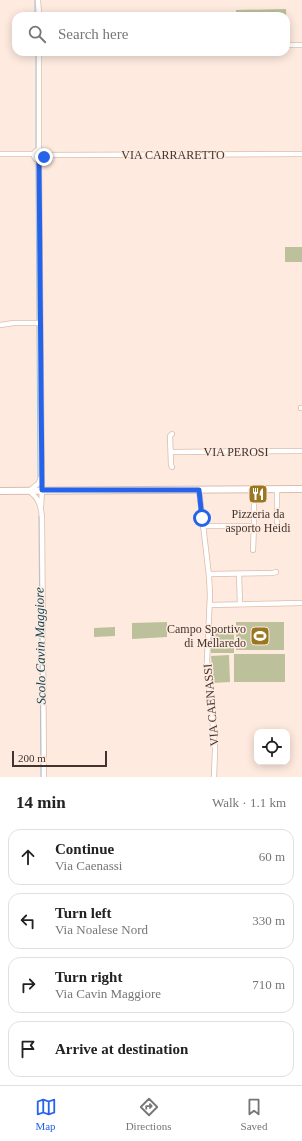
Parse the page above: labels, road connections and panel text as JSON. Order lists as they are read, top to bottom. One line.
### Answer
{"streets":{"street":["VIA CARRARETTO","VIA PEROSI","VIA CAENASSI"]},"water":["Scolo Cavin Maggiore"],"places":{"restaurant":["Pizzeria da asporto Heidi"],"sports":["Campo Sportivo di Mellaredo"]},"scale_bar":"200 m","page":{"search":"Search here","scale":"200 m","heading":["14 min","Walk · 1.1 km"],"list":[["Continue","Via Caenassi","60 m"],["Turn left","Via Noalese Nord","330 m"],["Turn right","Via Cavin Maggiore","710 m"],"Arrive at destination"],"nav":["Map","Directions","Saved"]}}
